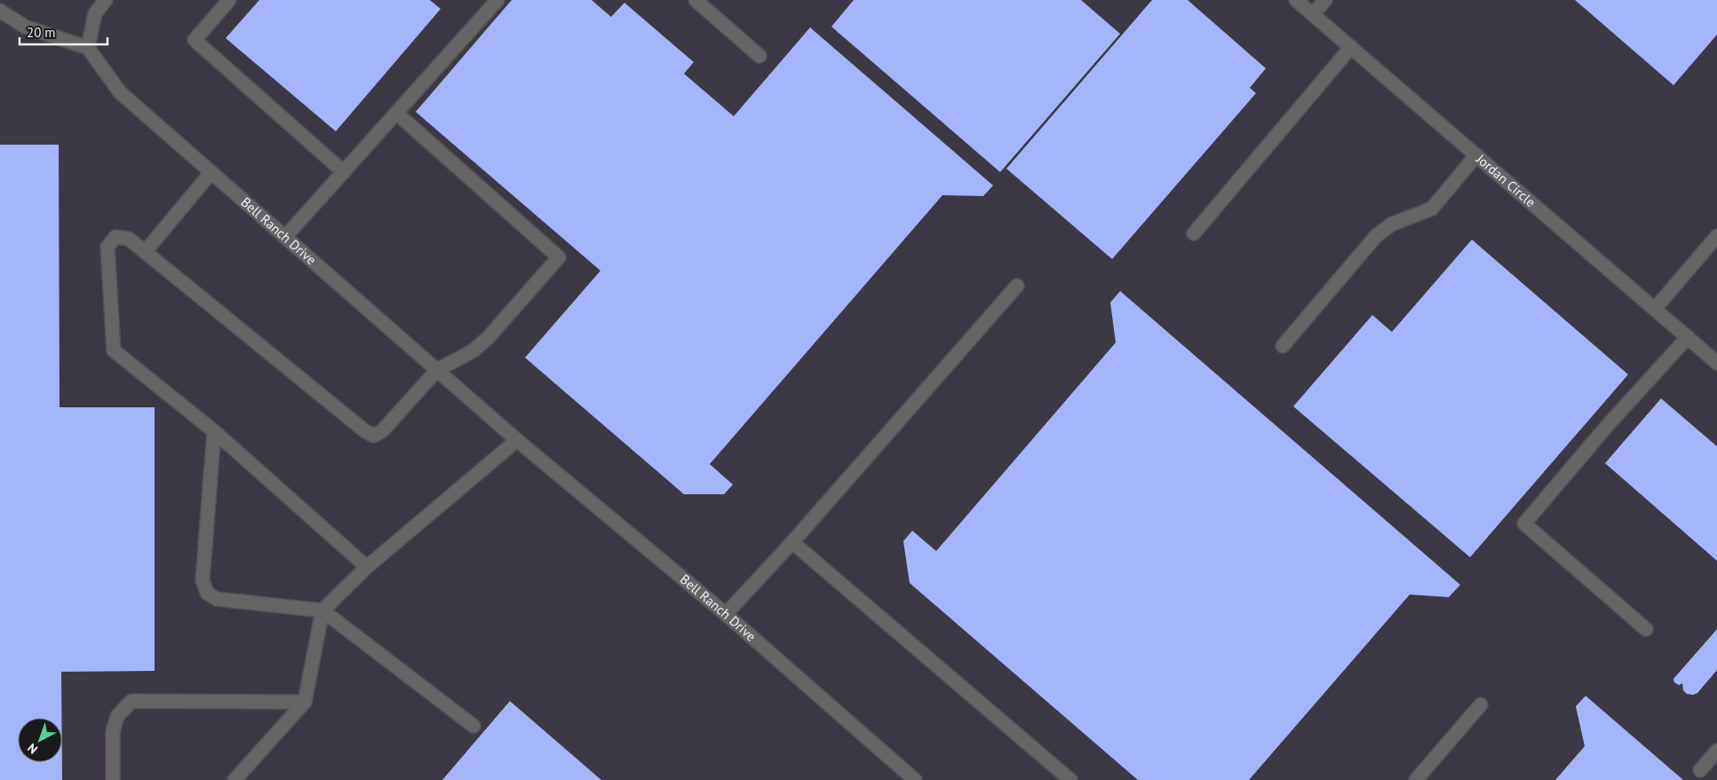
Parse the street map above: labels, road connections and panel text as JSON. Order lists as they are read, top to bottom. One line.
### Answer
{"streets":{"street":["Jordan Circle","Bell Ranch Drive"]},"scale_bar":"20 m","north":"bottom left"}
